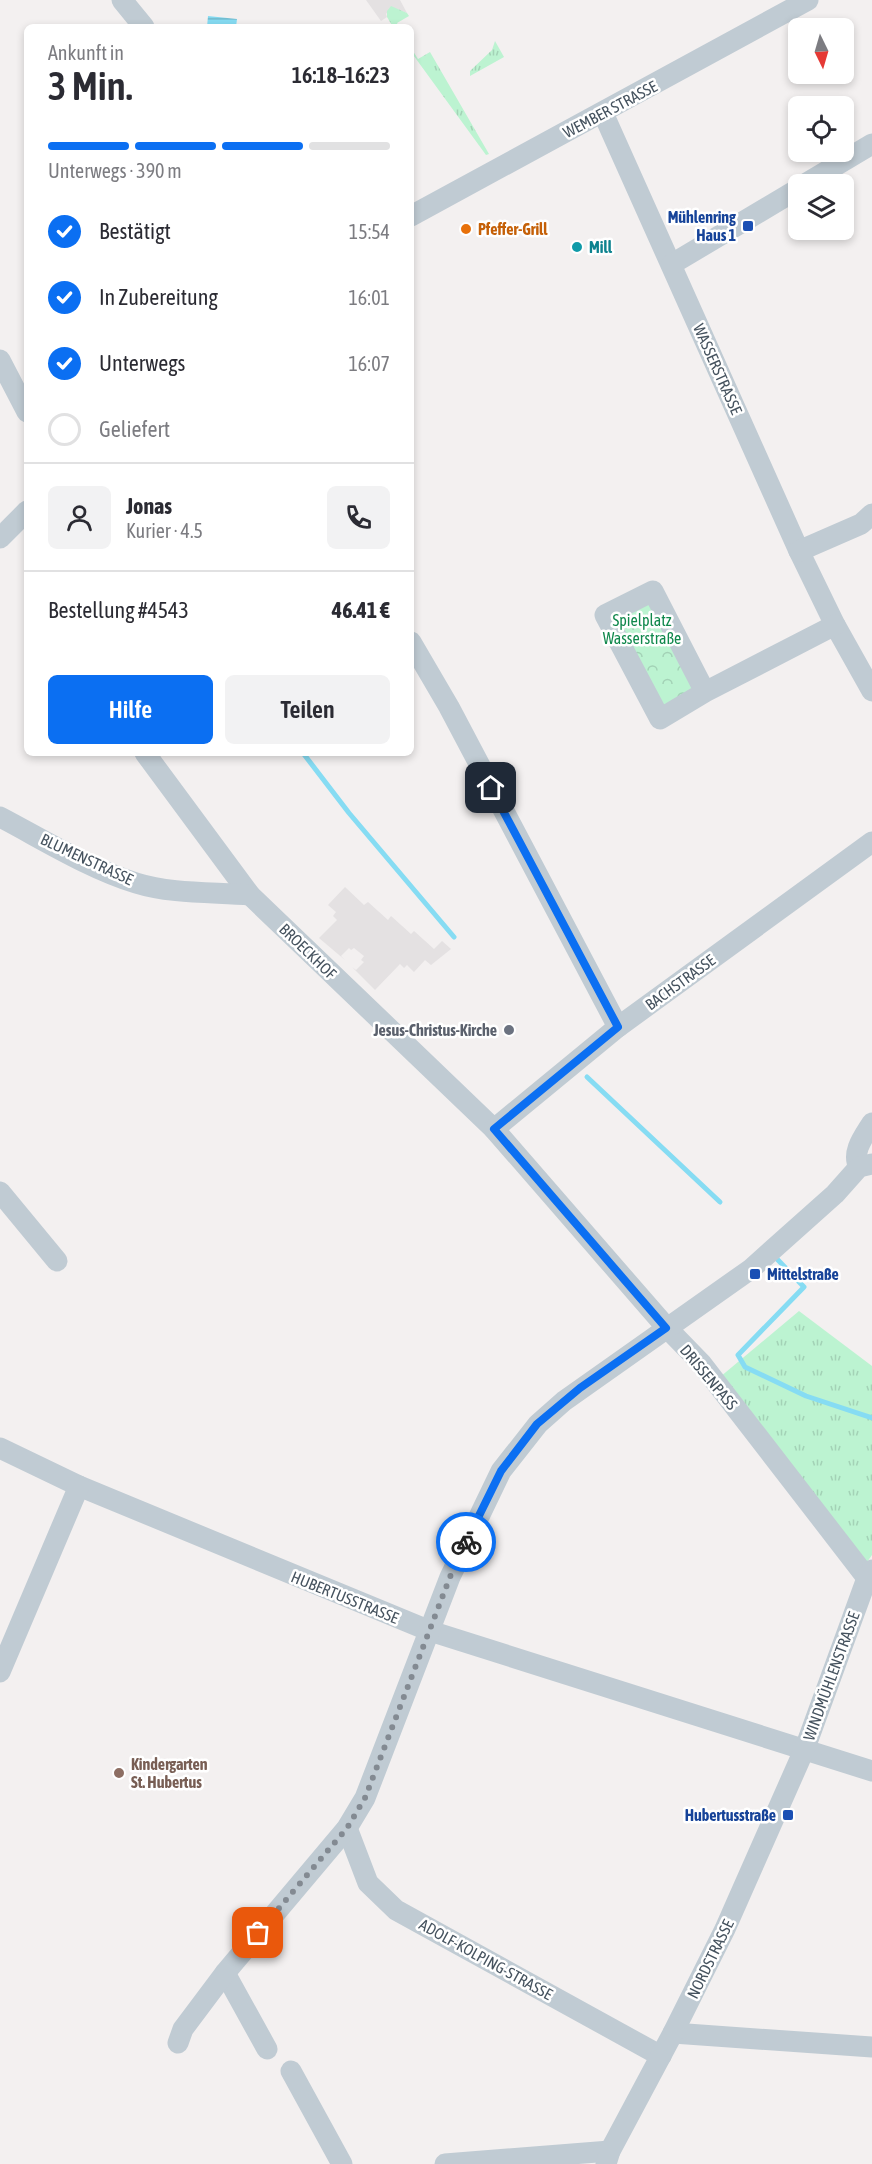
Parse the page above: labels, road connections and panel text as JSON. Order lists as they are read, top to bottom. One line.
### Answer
{"streets":{"street":["WEMBER STRASSE","WASSERSTRASSE","BLUMENSTRASSE","BROECKHOF","BACHSTRASSE","DRISSENPASS","HUBERTUSSTRASSE","WINDMÜHLENSTRASSE","ADOLF-KOLPING-STRASSE","NORDSTRASSE"]},"crossings":[["WEMBER STRASSE","WASSERSTRASSE"],["BLUMENSTRASSE","BROECKHOF"],["BROECKHOF","BACHSTRASSE"],["BROECKHOF","DRISSENPASS"],["BACHSTRASSE","DRISSENPASS"],["DRISSENPASS","WINDMÜHLENSTRASSE"],["HUBERTUSSTRASSE","WINDMÜHLENSTRASSE"],["HUBERTUSSTRASSE","NORDSTRASSE"],["WINDMÜHLENSTRASSE","NORDSTRASSE"],["ADOLF-KOLPING-STRASSE","NORDSTRASSE"]],"parks":["Spielplatz Wasserstraße"],"places":{"transit":["Mühlenring Haus 1","Mittelstraße","Hubertusstraße"],"other":["Pfeffer-Grill","Mill","Jesus-Christus-Kirche","Kindergarten St. Hubertus"]},"north":"bottom","page":{"heading":["3 Min.","Ankunft in","16:18–16:23"],"panel":["Jonas","Kurier · 4.5","Bestellung #4543","46.41 €"],"bar":"Unterwegs · 390 m","list":[["Bestätigt","15:54"],["In Zubereitung","16:01"],["Unterwegs","16:07"],"Geliefert"],"buttons":["Hilfe","Teilen"]}}
